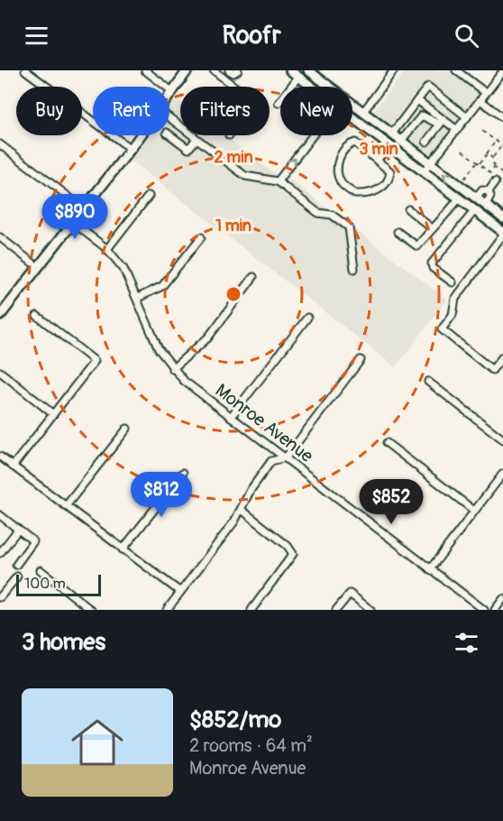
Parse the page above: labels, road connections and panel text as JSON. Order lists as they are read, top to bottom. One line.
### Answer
{"streets":{"street":["Monroe Avenue"]},"scale_bar":"100 m","page":{"header":"Roofr","chip":["Buy","Rent","Filters","New"],"price":["$890","$812","$852"],"scale":"100 m","heading":"3 homes","list":[{"name":"$852/mo","note":"2 rooms · 64 m² · Monroe Avenue"}]},"rings":["3 min","2 min","1 min"]}
